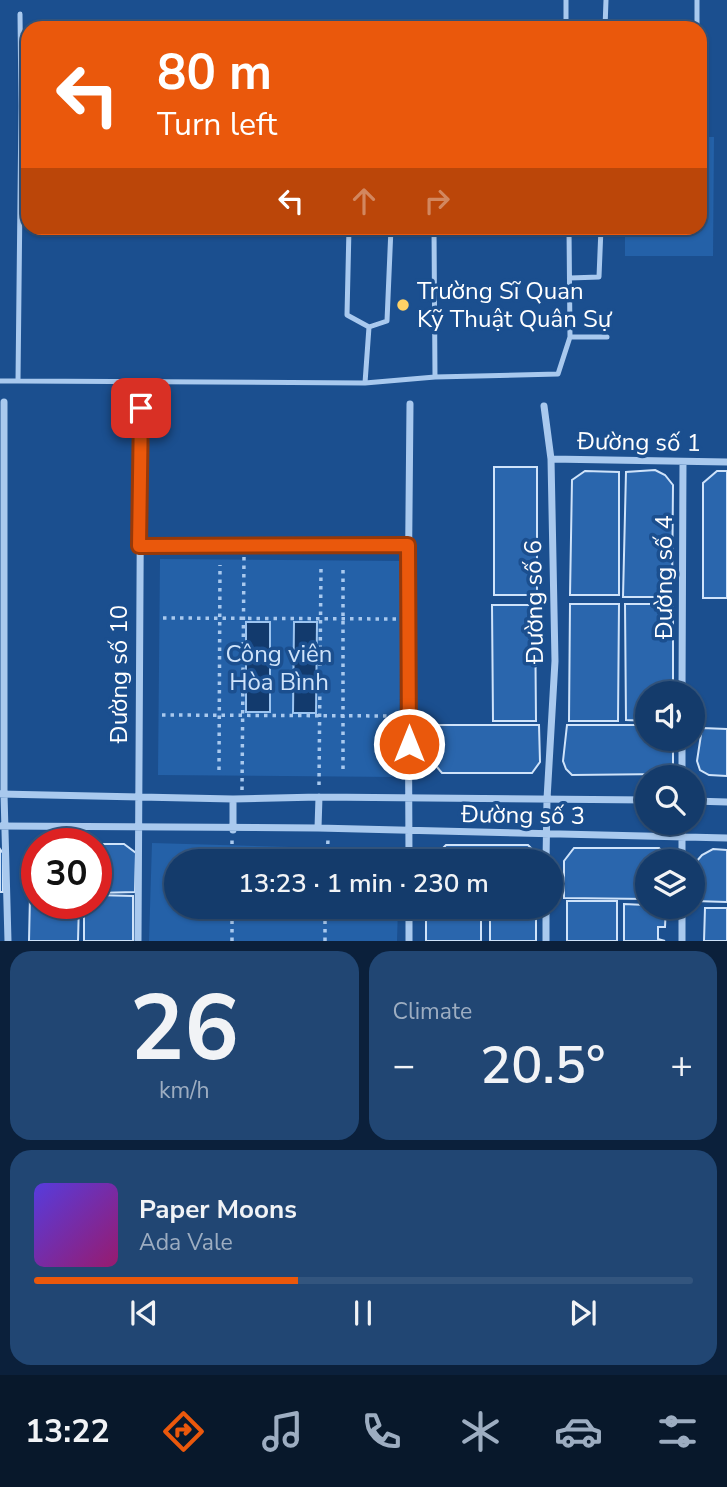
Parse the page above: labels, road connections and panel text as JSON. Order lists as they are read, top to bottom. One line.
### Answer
{"streets":{"street":["Đường số 1","Đường số 4","Đường số 6","Đường số 10","Đường số 3"]},"crossings":[["Đường số 1","Đường số 4"],["Đường số 1","Đường số 6"],["Đường số 6","Đường số 3"],["Đường số 10","Đường số 3"]],"parks":["Công viên Hòa Bình"],"places":["Trường Sĩ Quan Kỹ Thuật Quân Sự"],"page":{"turn":["80 m","Turn left"],"limit":"30","trip":"13:23 · 1 min · 230 m","tile":[["26","km/h"],"Climate"],"heat":["−","20.5°","+"],"song":["Paper Moons","Ada Vale"],"tabs":"13:22"}}
